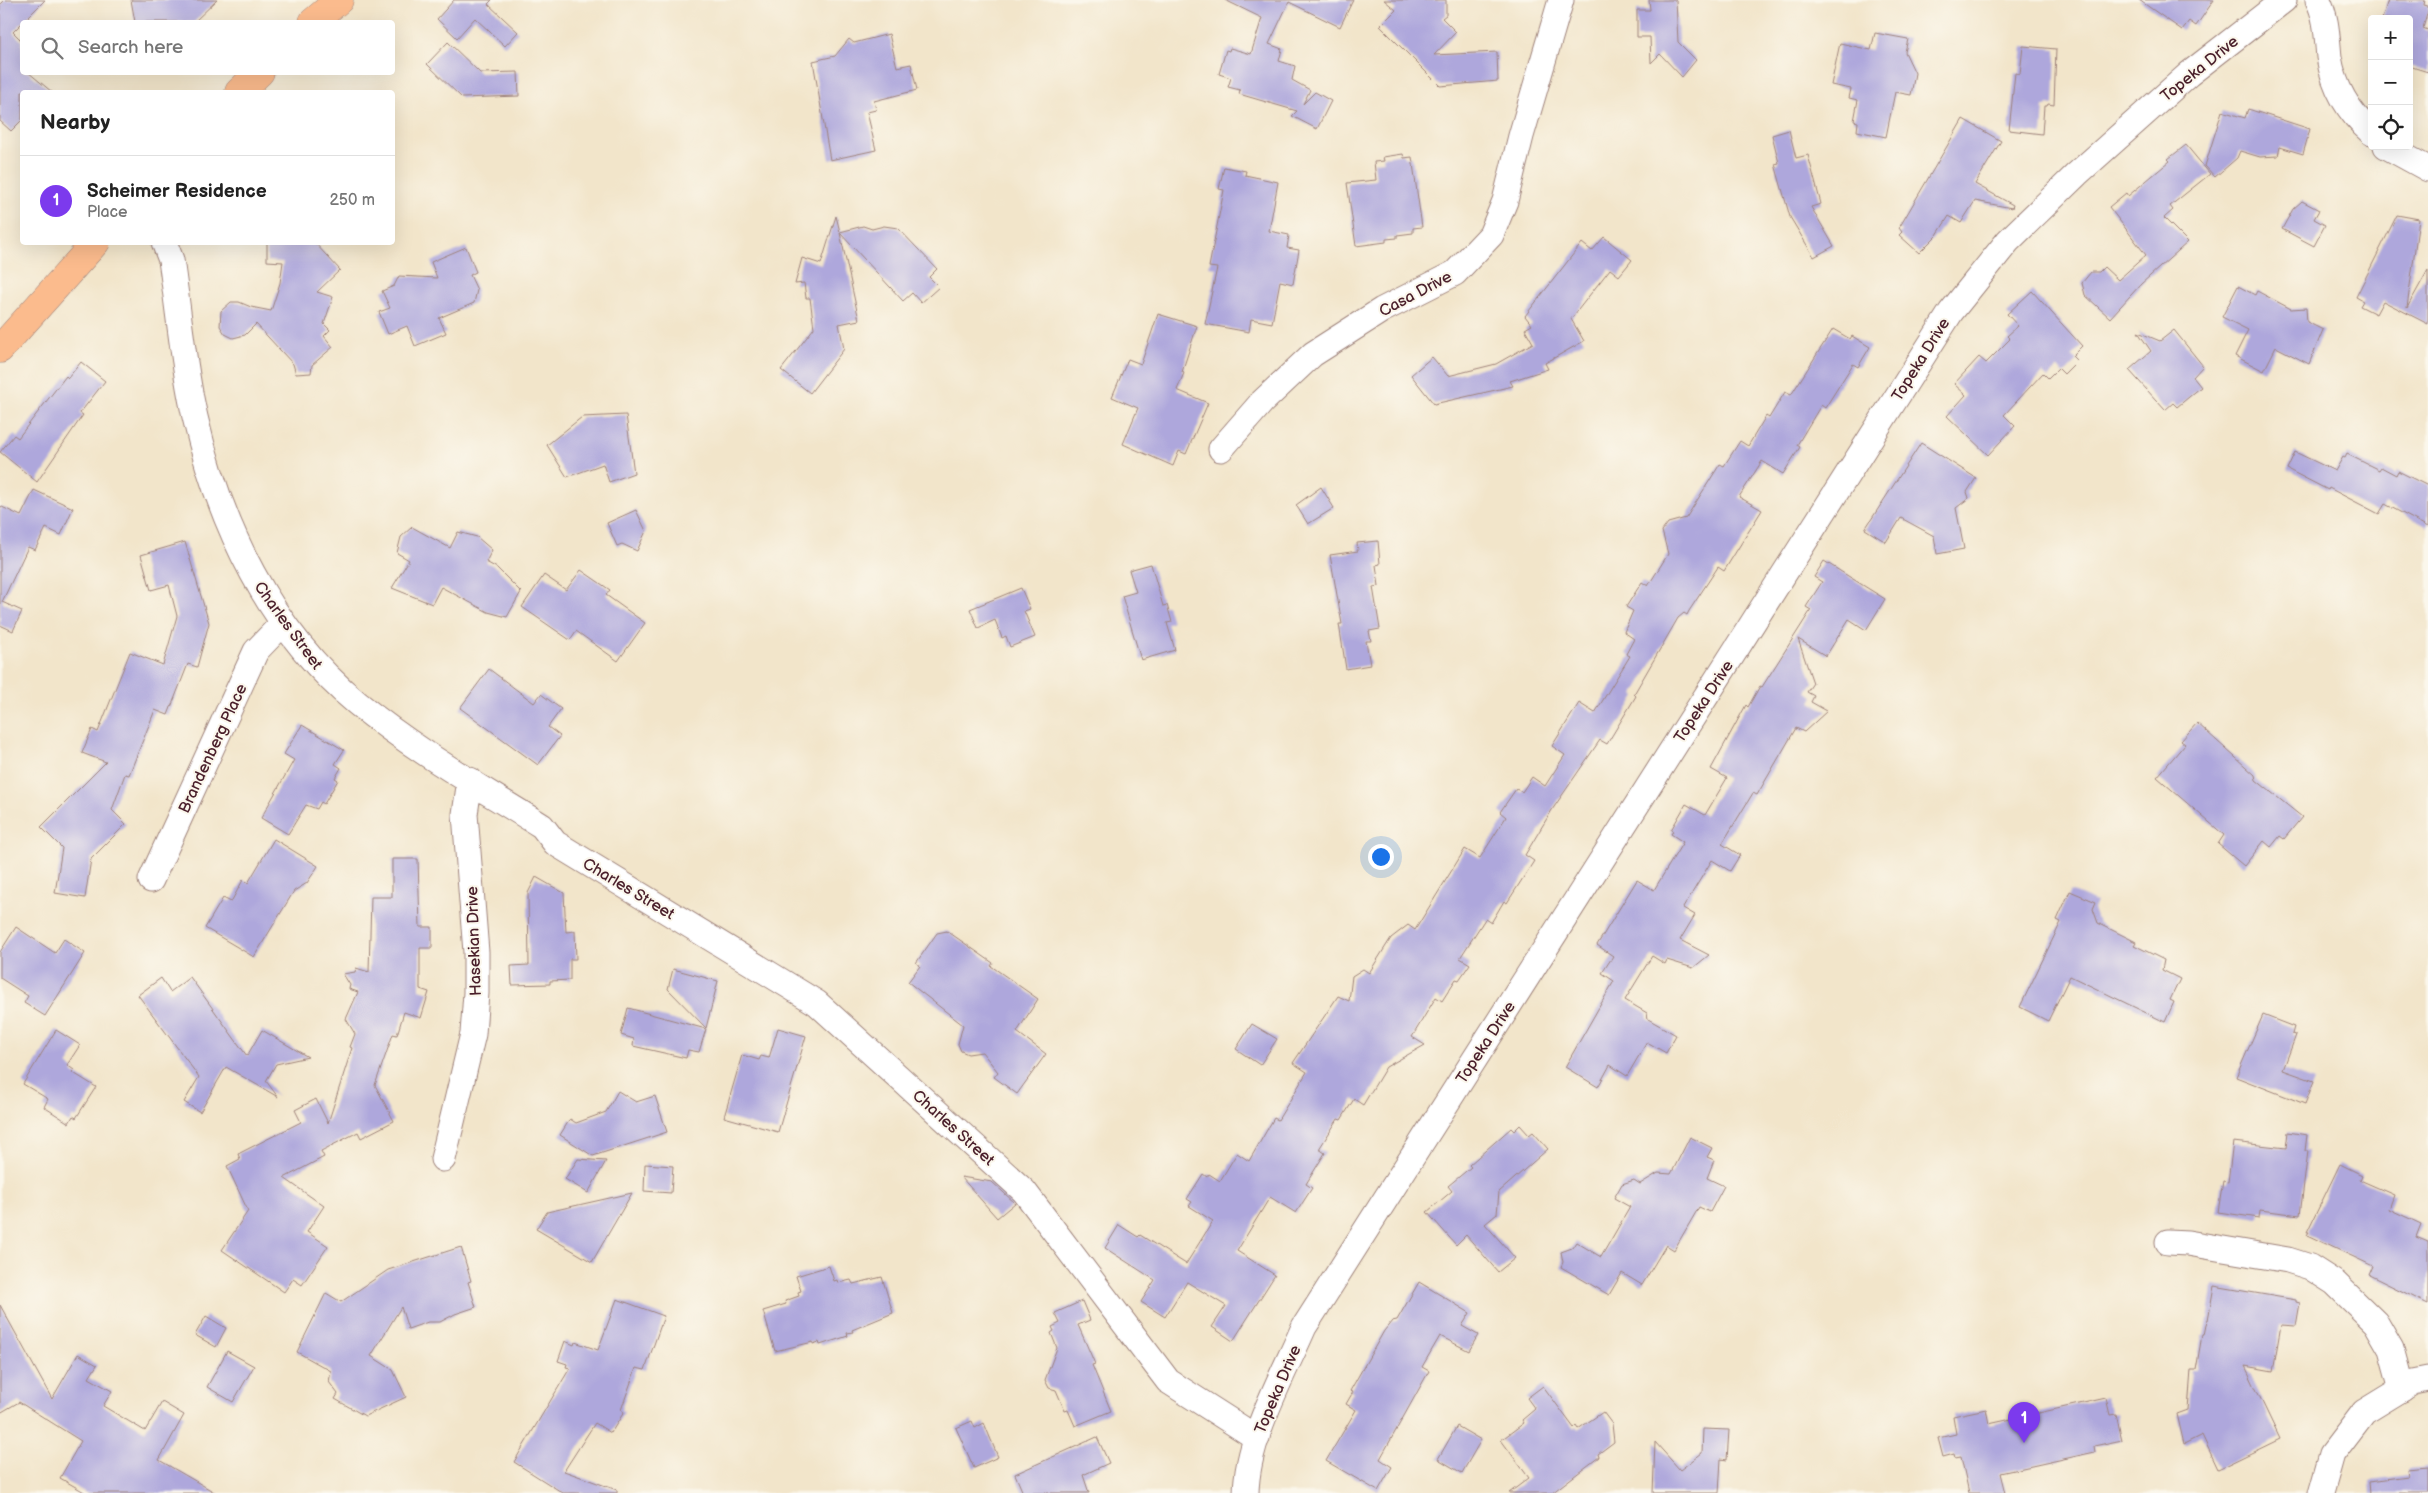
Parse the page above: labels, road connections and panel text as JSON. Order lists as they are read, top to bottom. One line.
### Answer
{"streets":{"street":["Topeka Drive","Casa Drive","Charles Street","Brandenberg Place","Hasekian Drive"]},"crossings":[["Topeka Drive","Charles Street"],["Charles Street","Brandenberg Place"],["Charles Street","Hasekian Drive"]],"page":{"map_buttons":["+","−"],"search":"Search here","heading":"Nearby","list":[{"mark":"1","name":"Scheimer Residence","note":"Place","value":"250 m"}],"pins":"1"}}
